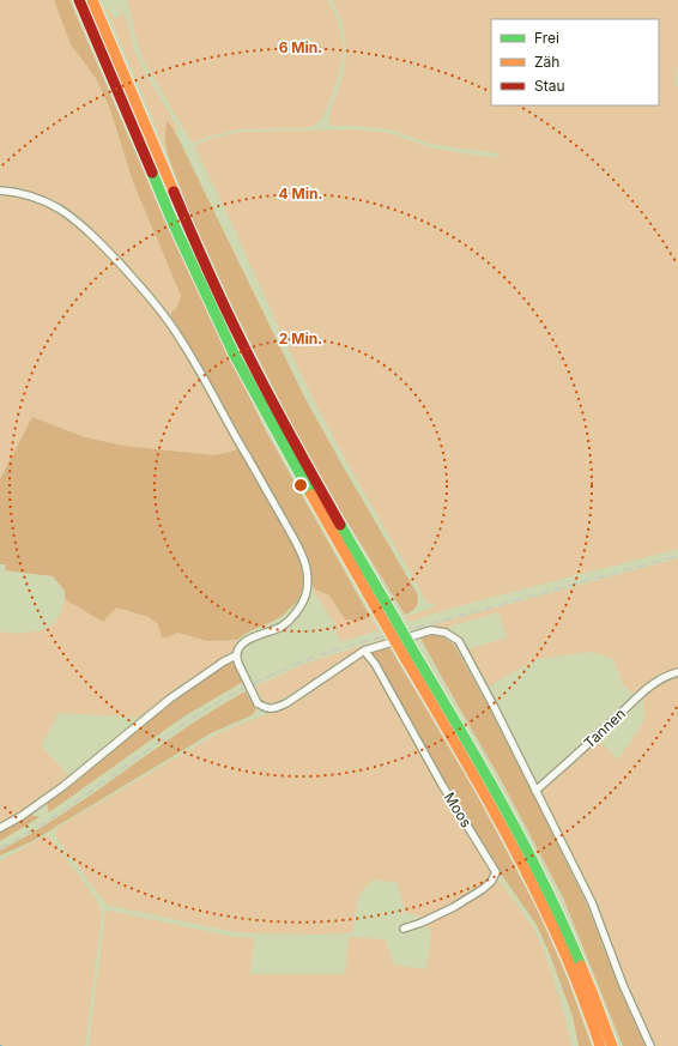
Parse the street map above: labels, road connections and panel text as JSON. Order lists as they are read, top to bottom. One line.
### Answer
{"streets":{"street":["Tannen","Moos"]},"legend":["Frei","Zäh","Stau"],"rings":["6 Min.","4 Min.","2 Min."]}
